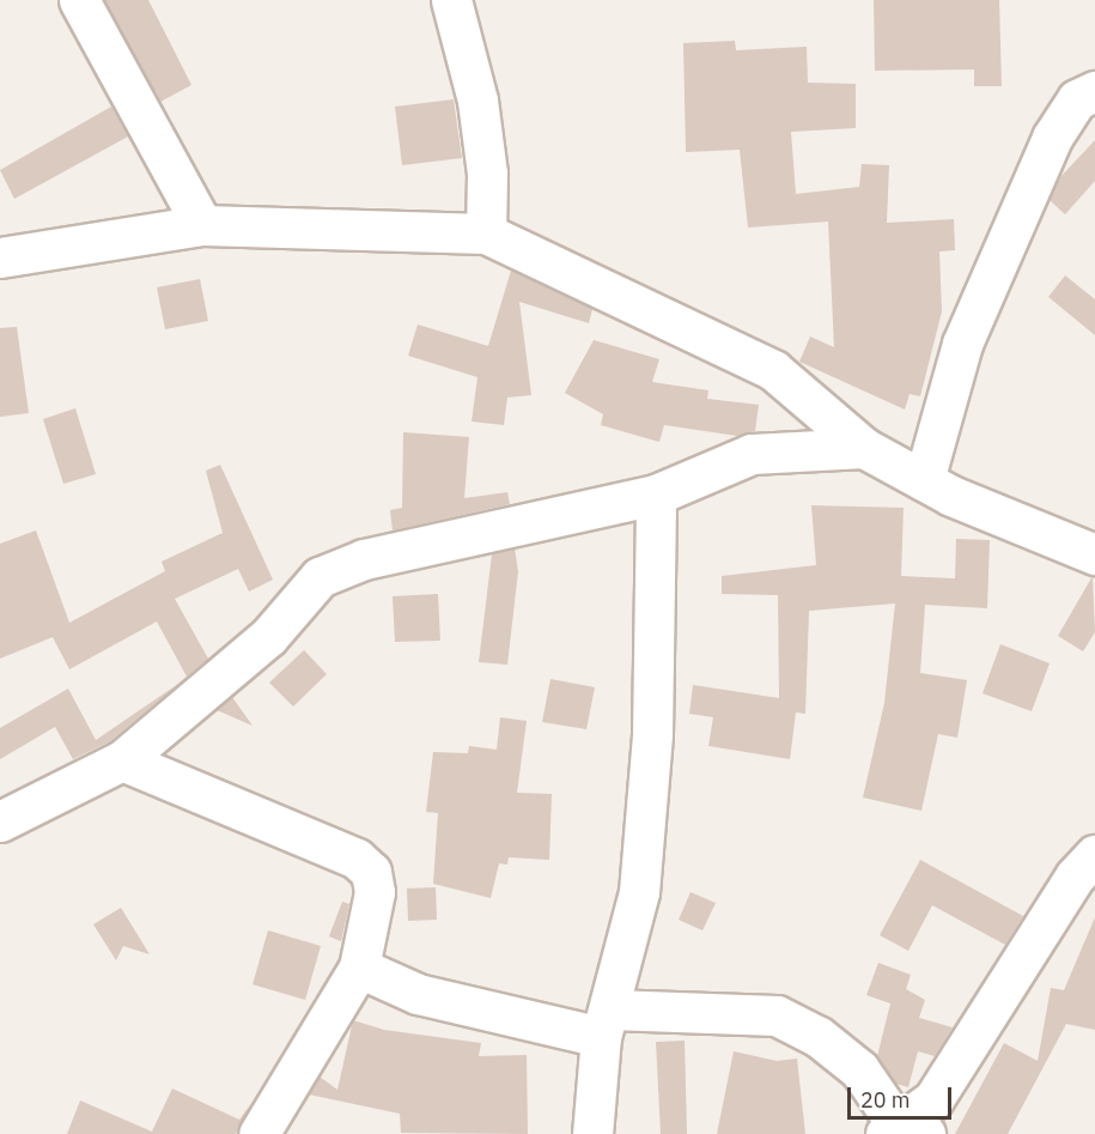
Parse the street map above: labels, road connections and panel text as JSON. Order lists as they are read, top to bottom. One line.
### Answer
{"scale_bar":"20 m"}
